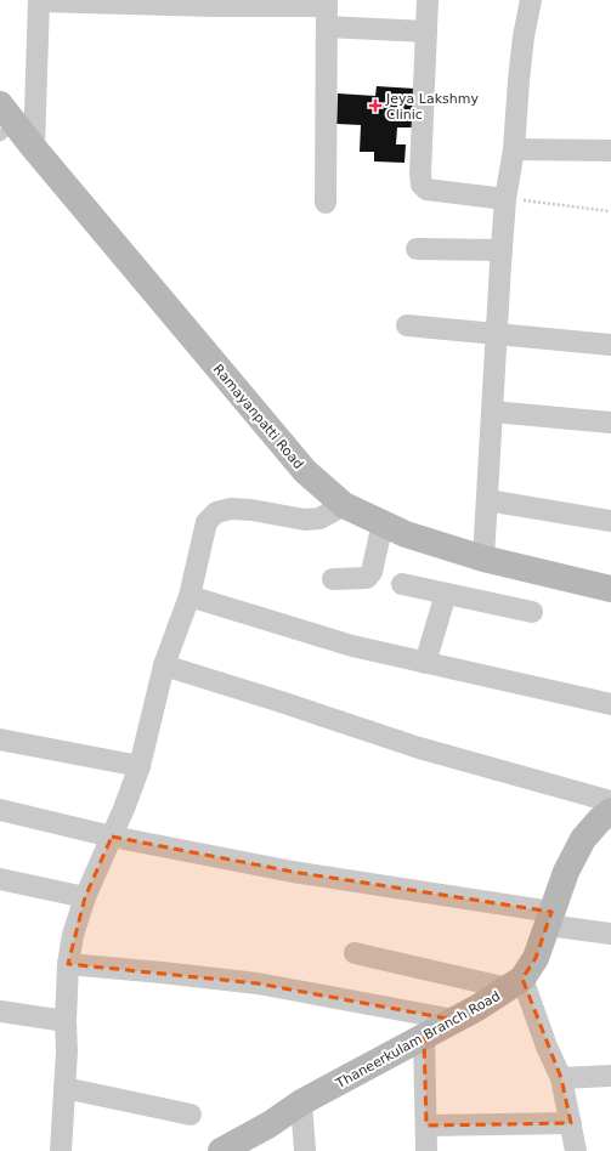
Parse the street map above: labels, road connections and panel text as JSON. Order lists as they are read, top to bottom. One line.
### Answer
{"streets":{"main road":["Ramayanpatti Road","Thaneerkulam Branch Road"]},"places":{"health":["Jeya Lakshmy Clinic"]}}
